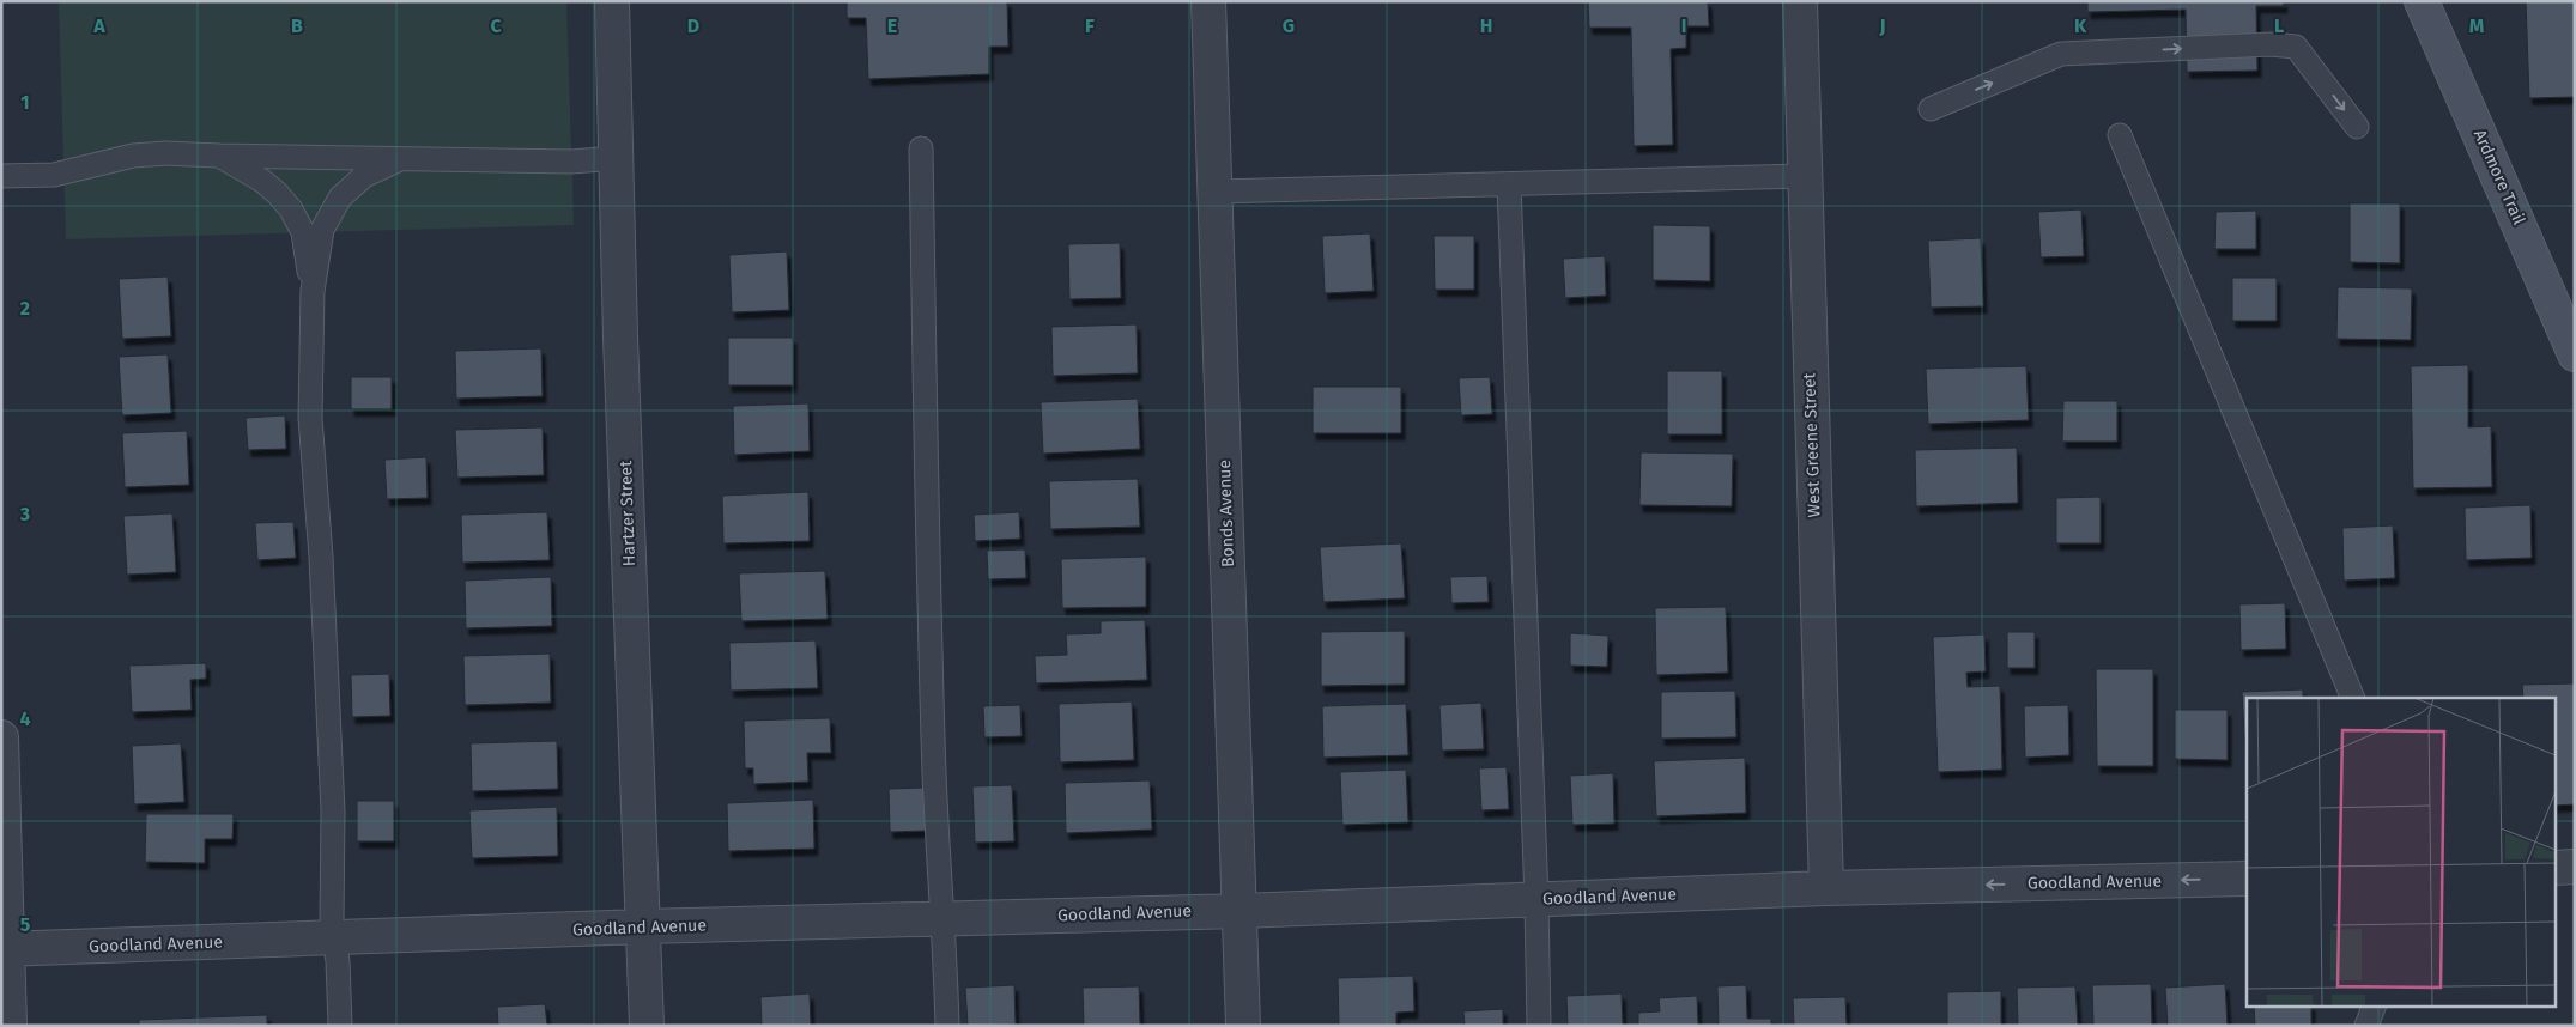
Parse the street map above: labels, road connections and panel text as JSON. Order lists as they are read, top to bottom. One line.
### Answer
{"streets":{"street":["Ardmore Trail","West Greene Street","Hartzer Street","Bonds Avenue","Goodland Avenue"]},"crossings":[["West Greene Street","Goodland Avenue"],["Hartzer Street","Goodland Avenue"],["Bonds Avenue","Goodland Avenue"]],"grid":{"columns":["A","B","C","D","E","F","G","H","I","J","K","L","M"],"rows":["1","2","3","4","5"]}}
